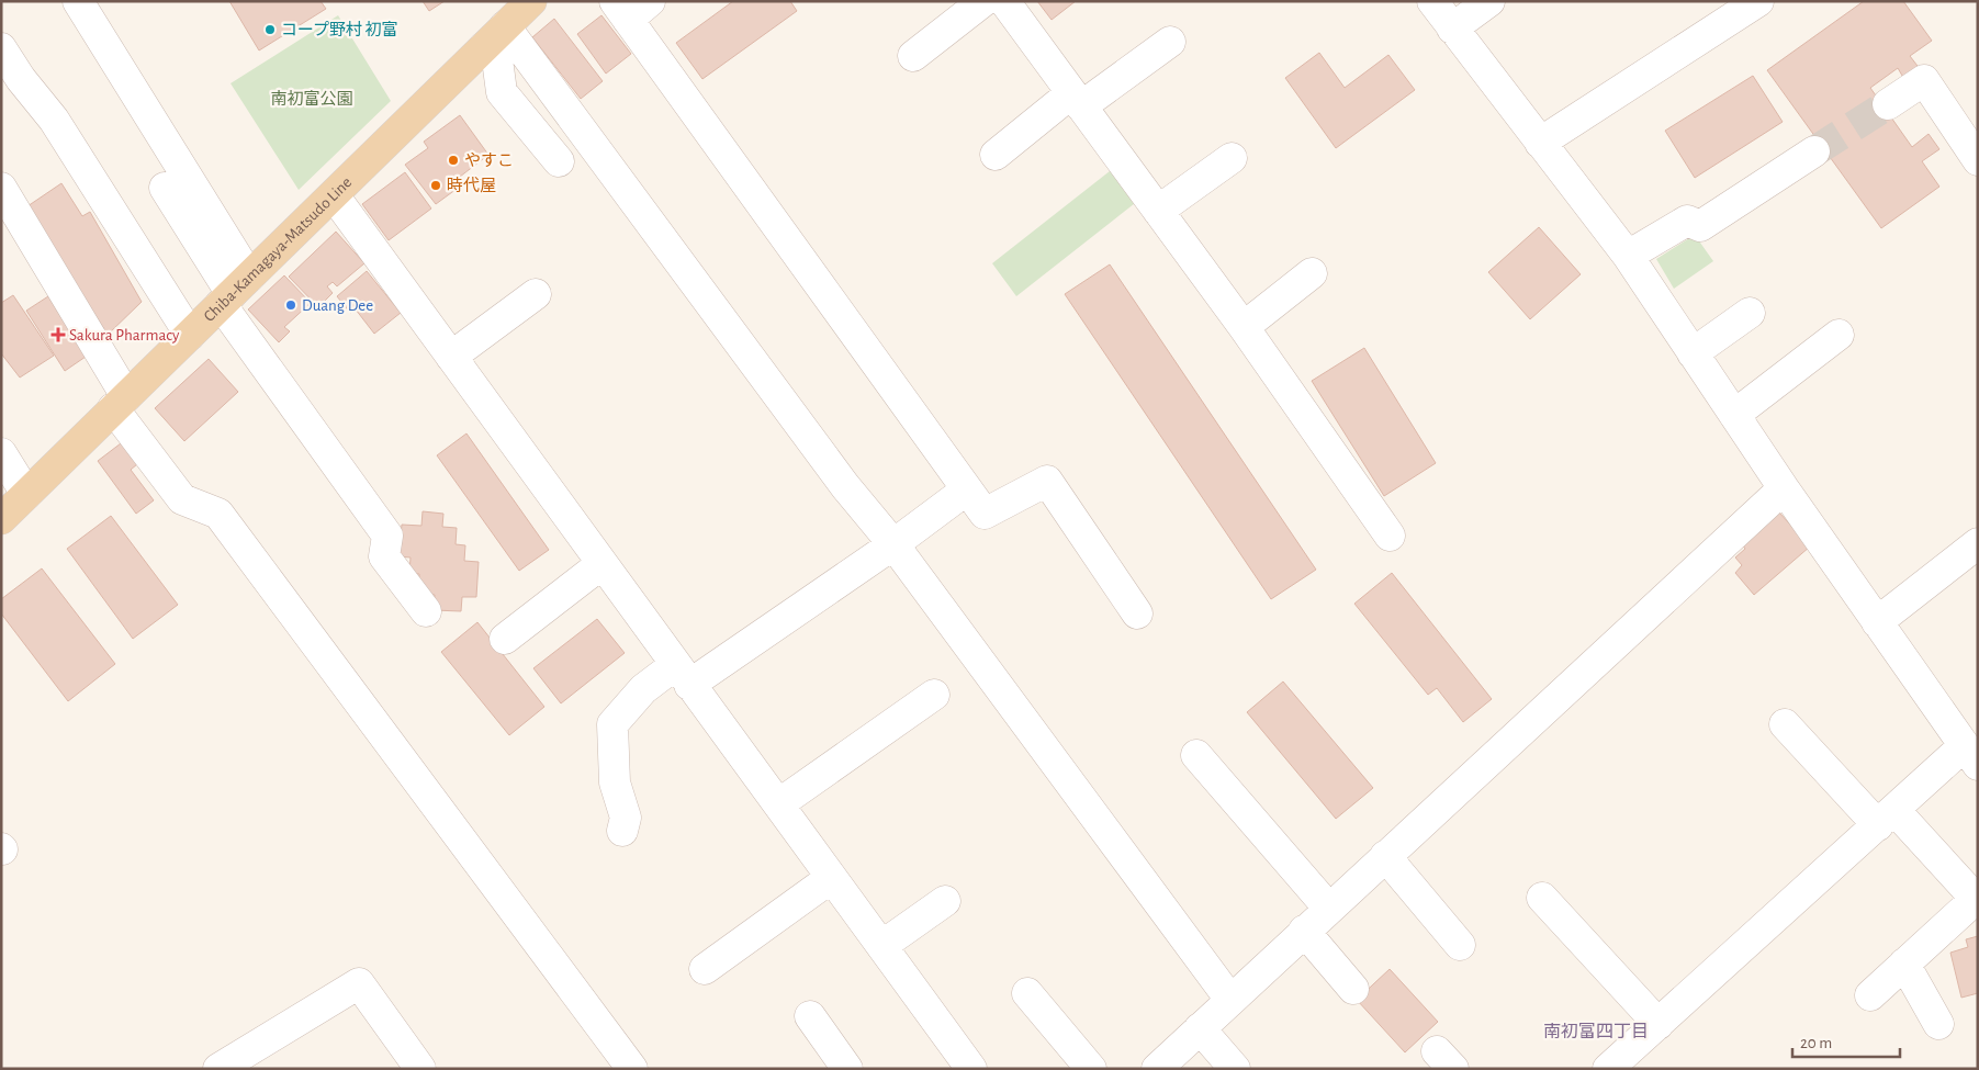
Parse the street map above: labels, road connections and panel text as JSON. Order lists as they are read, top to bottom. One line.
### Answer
{"streets":{"main road":["Chiba-Kamagaya-Matsudo Line"]},"districts":["南初富四丁目"],"parks":["南初富公園"],"places":{"other":["コープ野村 初富","やすこ","時代屋","Duang Dee"],"health":["Sakura Pharmacy"]},"scale_bar":"20 m"}
